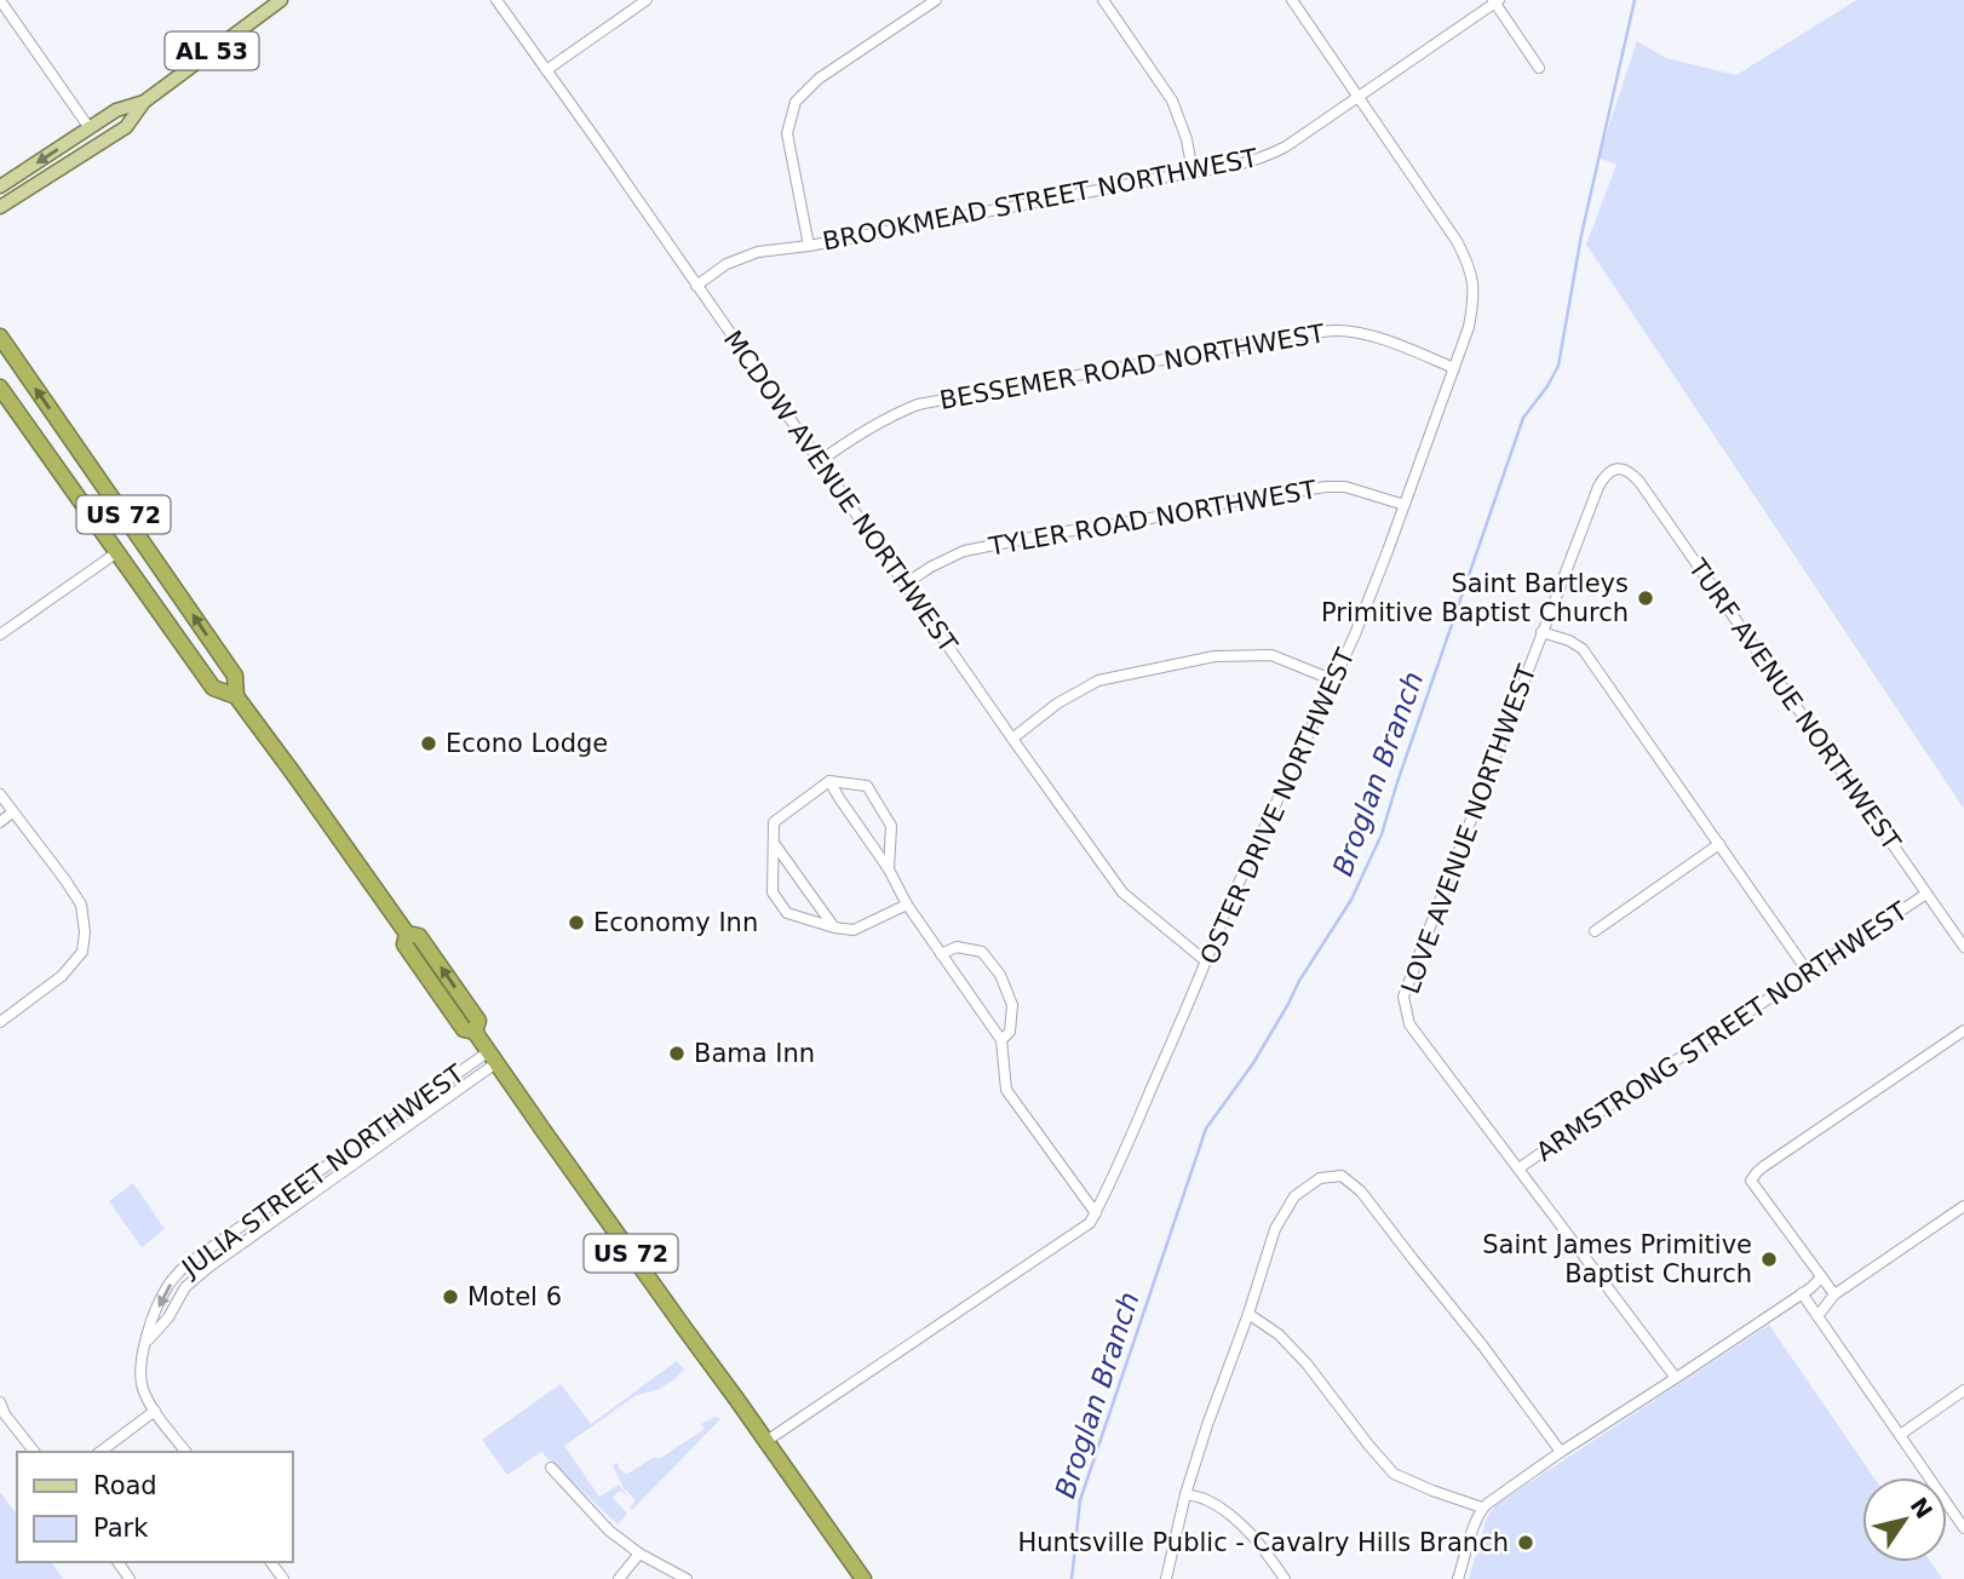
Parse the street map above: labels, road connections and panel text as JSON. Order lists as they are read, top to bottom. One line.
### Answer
{"streets":{"highway":["US 72"],"main road":["AL 53"],"street":["BROOKMEAD STREET NORTHWEST","BESSEMER ROAD NORTHWEST","MCDOW AVENUE NORTHWEST","TYLER ROAD NORTHWEST","TURF AVENUE NORTHWEST","OSTER DRIVE NORTHWEST","LOVE AVENUE NORTHWEST","ARMSTRONG STREET NORTHWEST","JULIA STREET NORTHWEST"]},"crossings":[["BROOKMEAD STREET NORTHWEST","MCDOW AVENUE NORTHWEST"],["BROOKMEAD STREET NORTHWEST","OSTER DRIVE NORTHWEST"],["BESSEMER ROAD NORTHWEST","MCDOW AVENUE NORTHWEST"],["BESSEMER ROAD NORTHWEST","OSTER DRIVE NORTHWEST"],["MCDOW AVENUE NORTHWEST","TYLER ROAD NORTHWEST"],["MCDOW AVENUE NORTHWEST","OSTER DRIVE NORTHWEST"],["US 72","OSTER DRIVE NORTHWEST"],["US 72","JULIA STREET NORTHWEST"],["TYLER ROAD NORTHWEST","OSTER DRIVE NORTHWEST"],["TURF AVENUE NORTHWEST","LOVE AVENUE NORTHWEST"],["TURF AVENUE NORTHWEST","ARMSTRONG STREET NORTHWEST"],["LOVE AVENUE NORTHWEST","ARMSTRONG STREET NORTHWEST"]],"water":["Broglan Branch"],"places":["Saint Bartleys Primitive Baptist Church","Econo Lodge","Economy Inn","Bama Inn","Saint James Primitive Baptist Church","Motel 6","Huntsville Public - Cavalry Hills Branch"],"legend":["Road","Park"],"north":"top right"}
